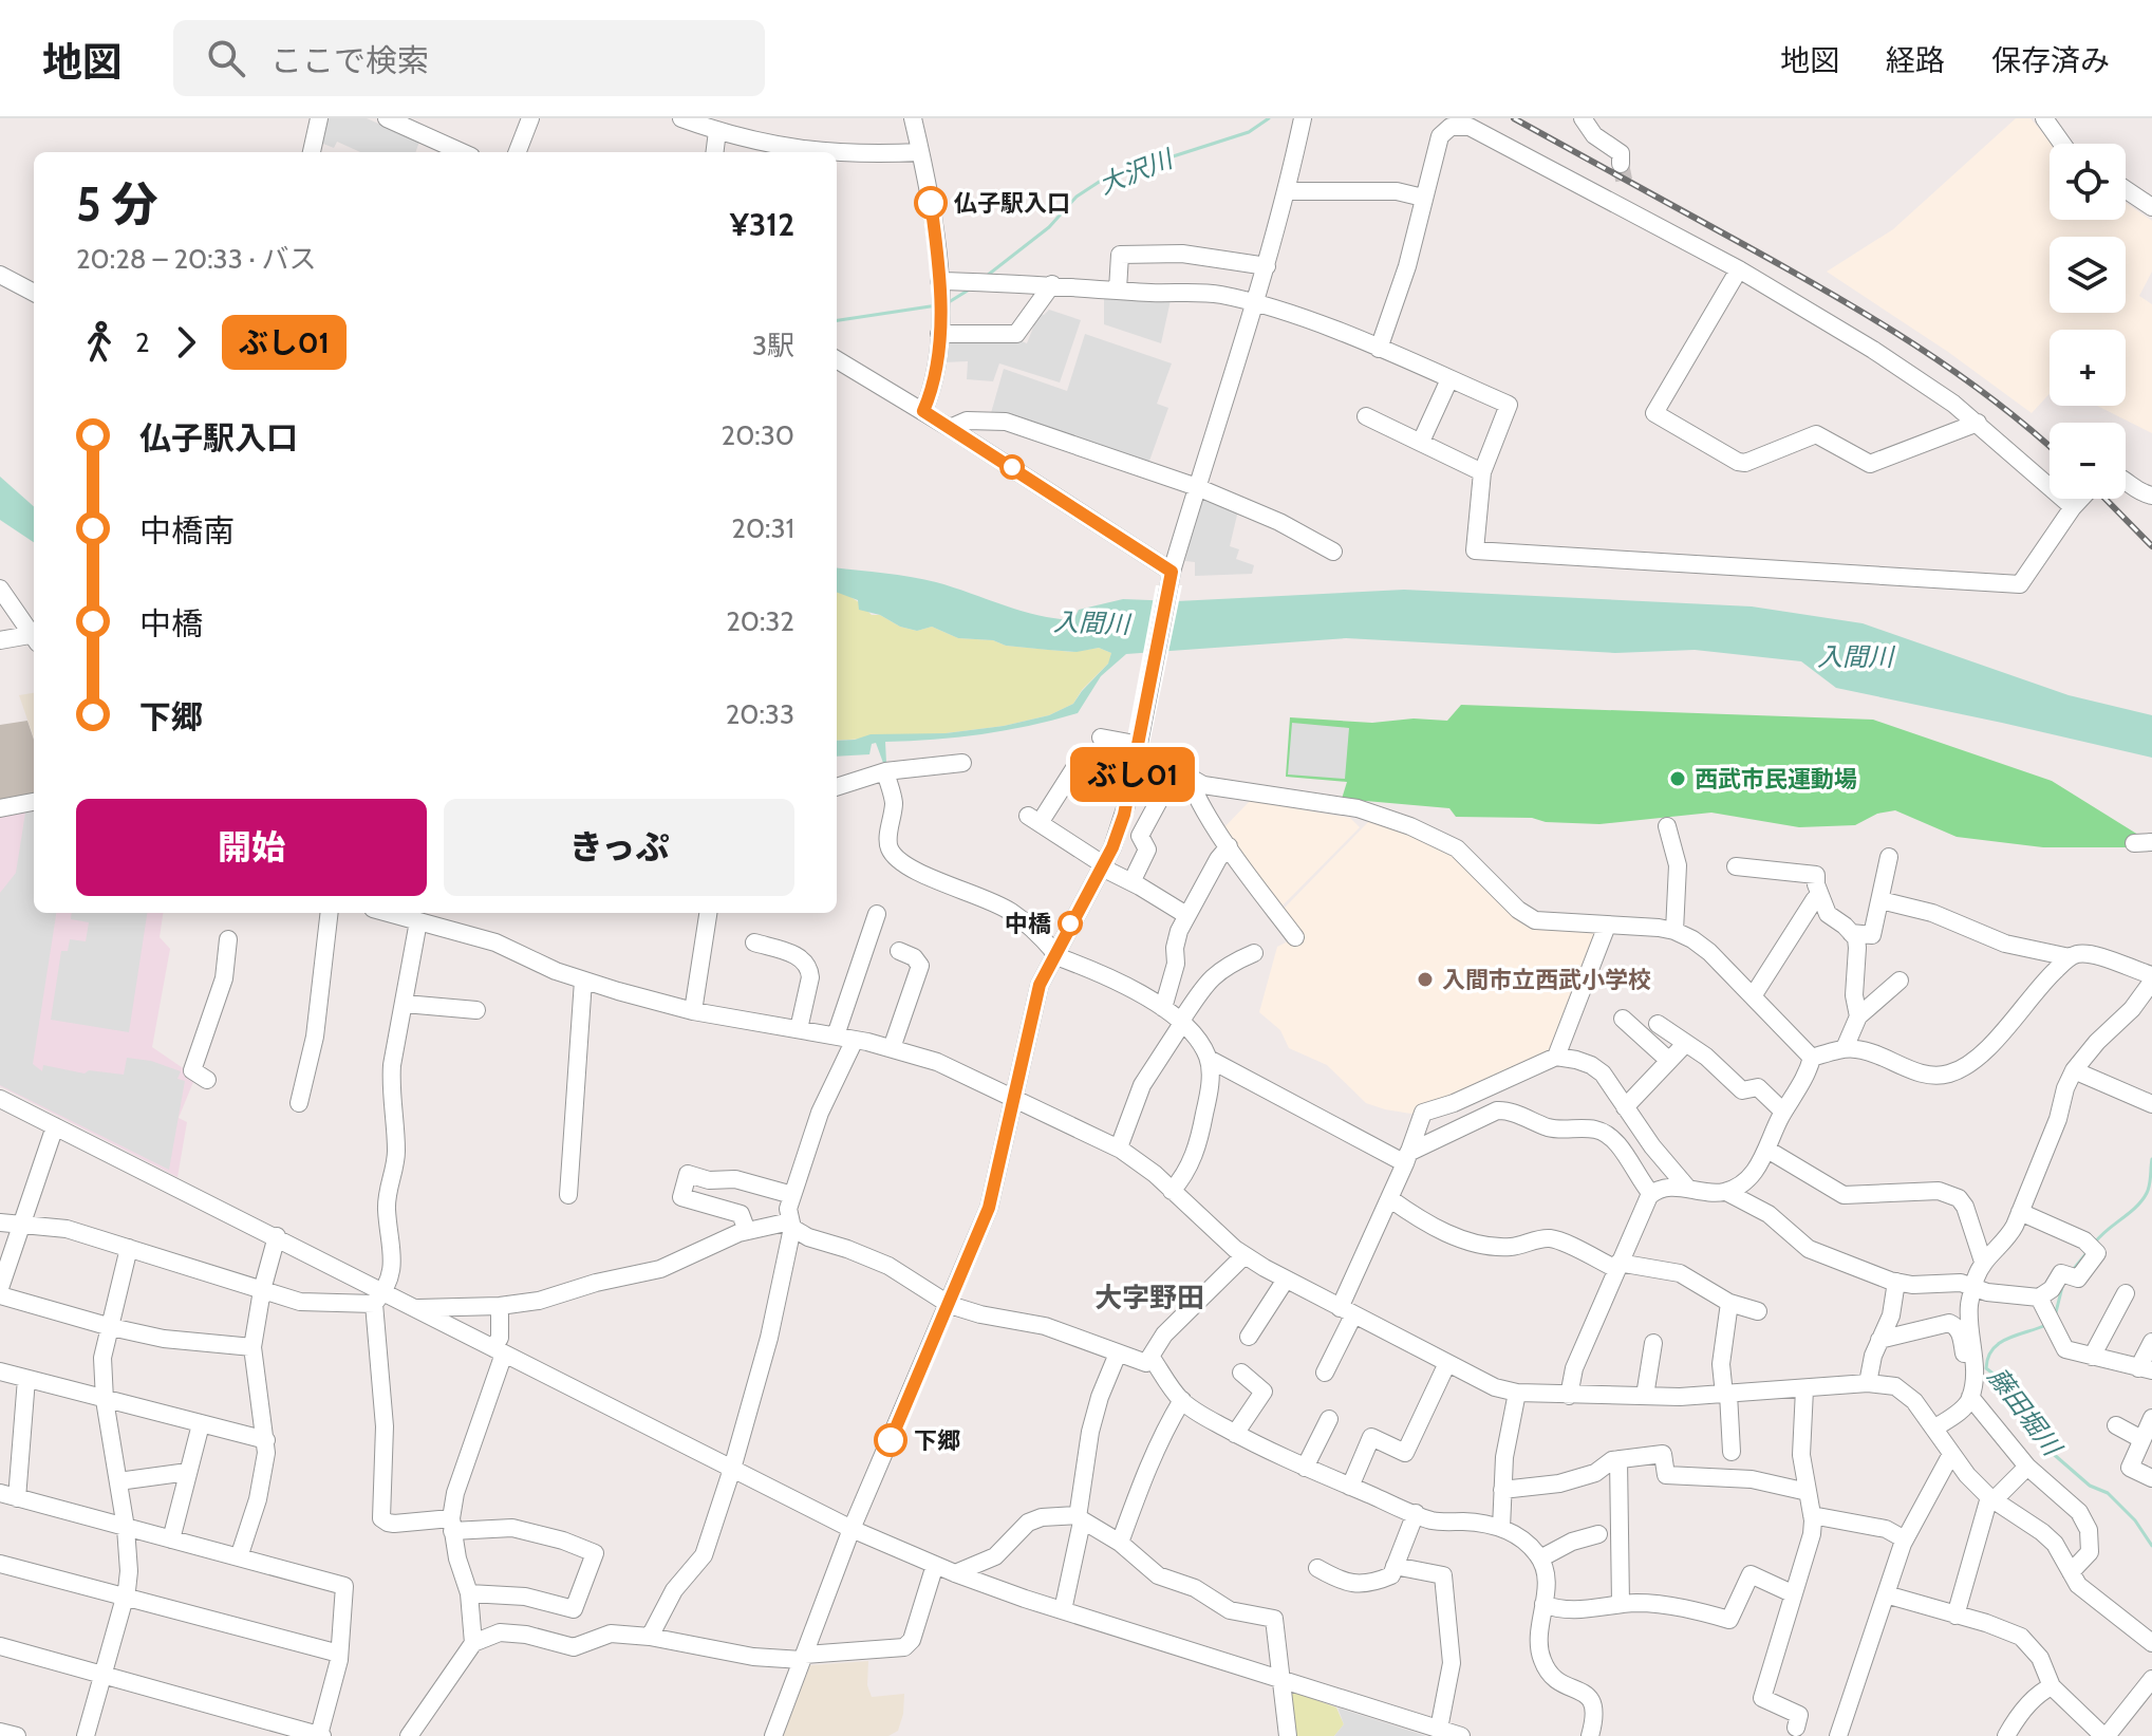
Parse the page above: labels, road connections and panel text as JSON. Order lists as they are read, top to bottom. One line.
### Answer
{"districts":["大字野田"],"water":["大沢川","入間川","藤田堀川"],"places":["仏子駅入口","西武市民運動場","中橋","入間市立西武小学校","下郷"],"lines":["bus line ぶし01"],"page":{"header":"地図","search":"ここで検索","nav":["地図","経路","保存済み"],"on_map":"ぶし01","map_buttons":["+","−"],"heading":["5 分","20:28 – 20:33 · バス","¥312"],"legs":["2","ぶし01","3駅"],"list":[{"name":"仏子駅入口","value":"20:30"},{"name":"中橋南","value":"20:31"},{"name":"中橋","value":"20:32"},{"name":"下郷","value":"20:33"}],"buttons":["開始","きっぷ"]}}
